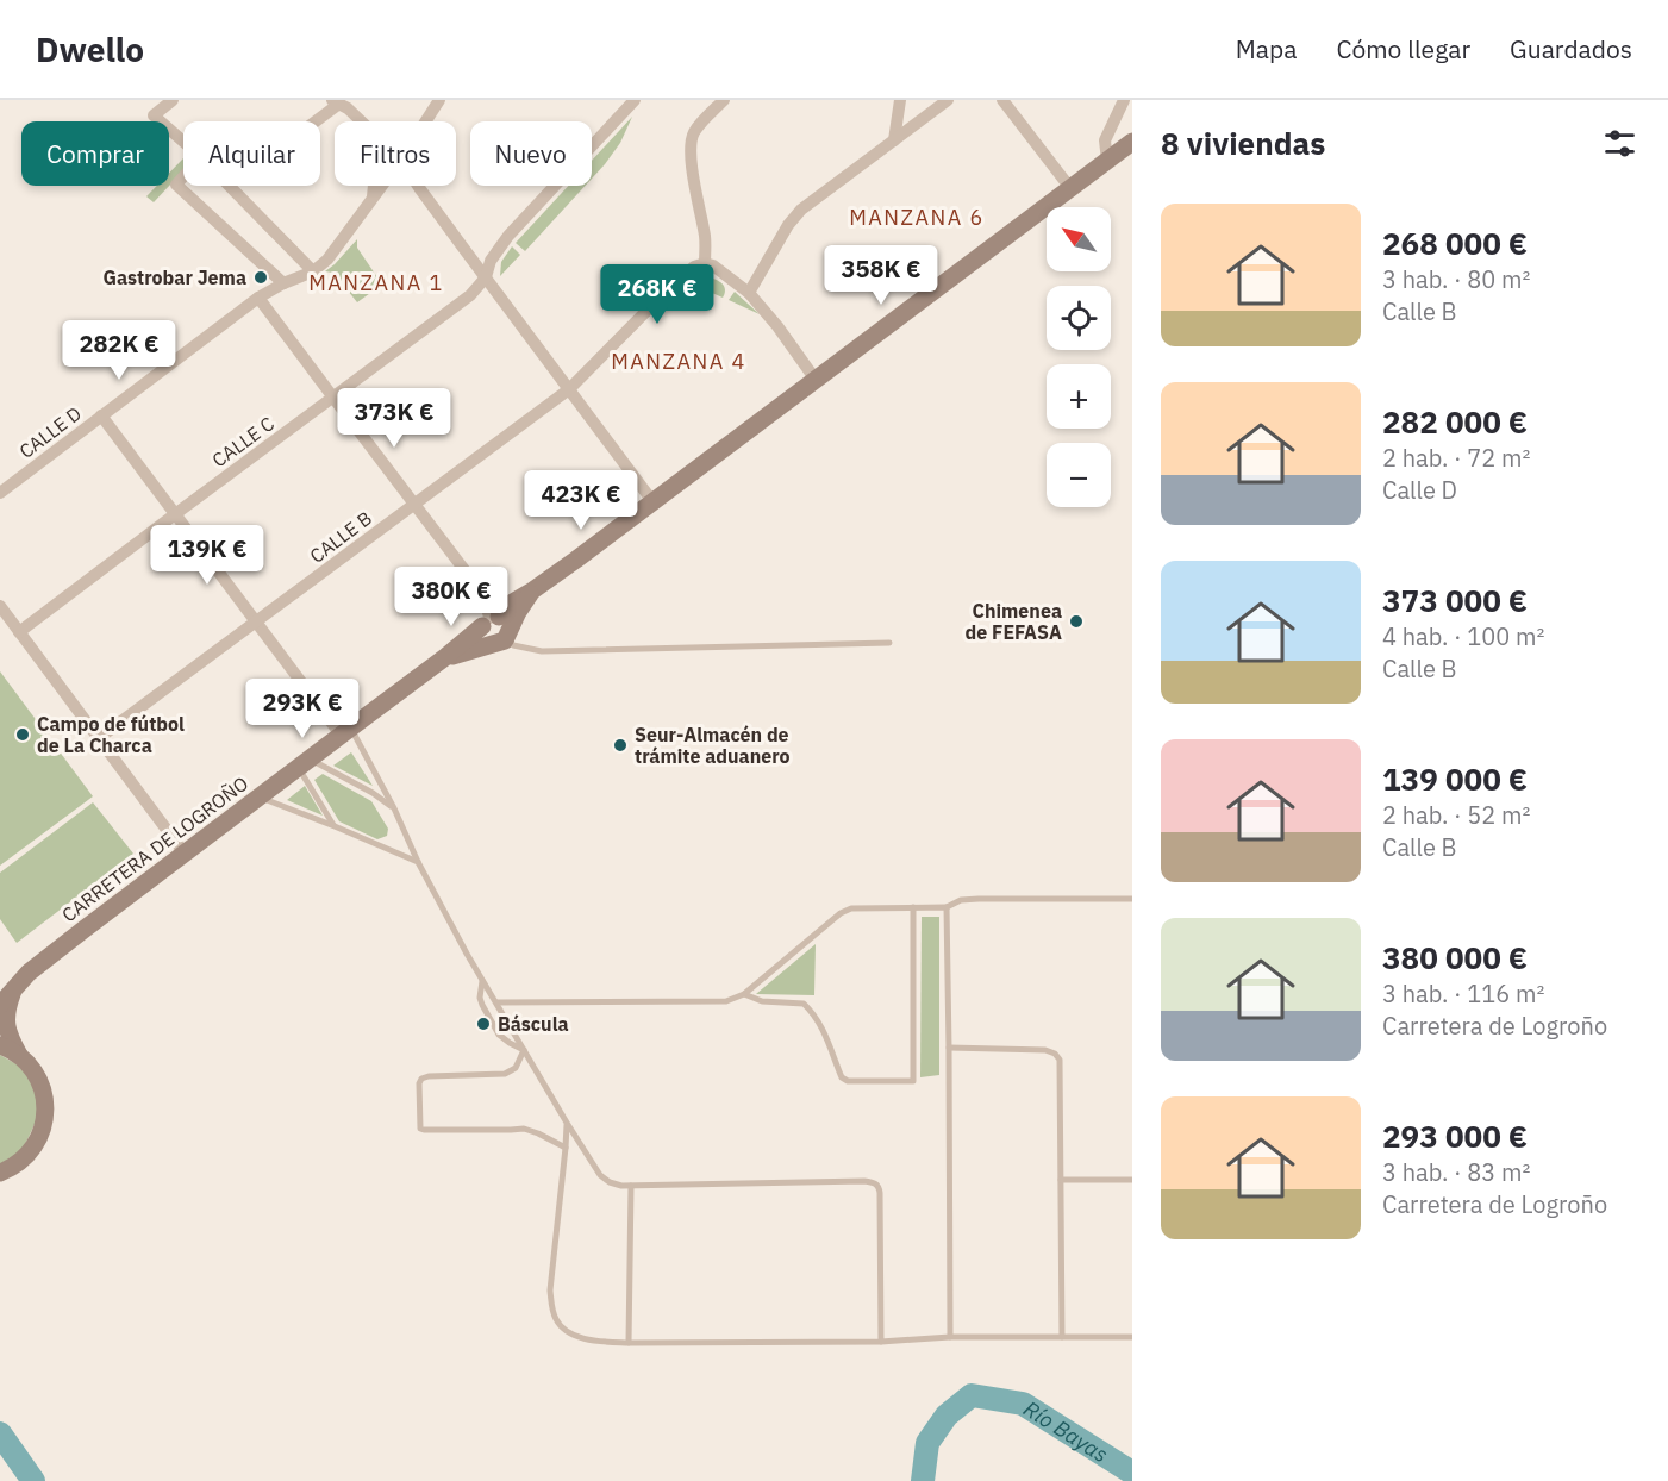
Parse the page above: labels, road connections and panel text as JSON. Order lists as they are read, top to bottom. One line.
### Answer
{"streets":{"main road":["CARRETERA DE LOGROÑO"],"street":["CALLE D","CALLE C","CALLE B"]},"districts":["MANZANA 6","MANZANA 1","MANZANA 4"],"water":["Río Bayas"],"places":["Gastrobar Jema","Chimenea de FEFASA","Campo de fútbol de La Charca","Seur-Almacén de trámite aduanero","Báscula"],"north":"top left","page":{"header":"Dwello","nav":["Mapa","Cómo llegar","Guardados"],"heading":"8 viviendas","chip":["Comprar","Alquilar","Filtros","Nuevo"],"list":[{"name":"268 000 €","note":"3 hab. · 80 m² · Calle B"},{"name":"282 000 €","note":"2 hab. · 72 m² · Calle D"},{"name":"373 000 €","note":"4 hab. · 100 m² · Calle B"},{"name":"139 000 €","note":"2 hab. · 52 m² · Calle B"},{"name":"380 000 €","note":"3 hab. · 116 m² · Carretera de Logroño"},{"name":"293 000 €","note":"3 hab. · 83 m² · Carretera de Logroño"}],"map_buttons":["+","−"],"price":["358K €","268K €","282K €","373K €","423K €","139K €","380K €","293K €"]}}
